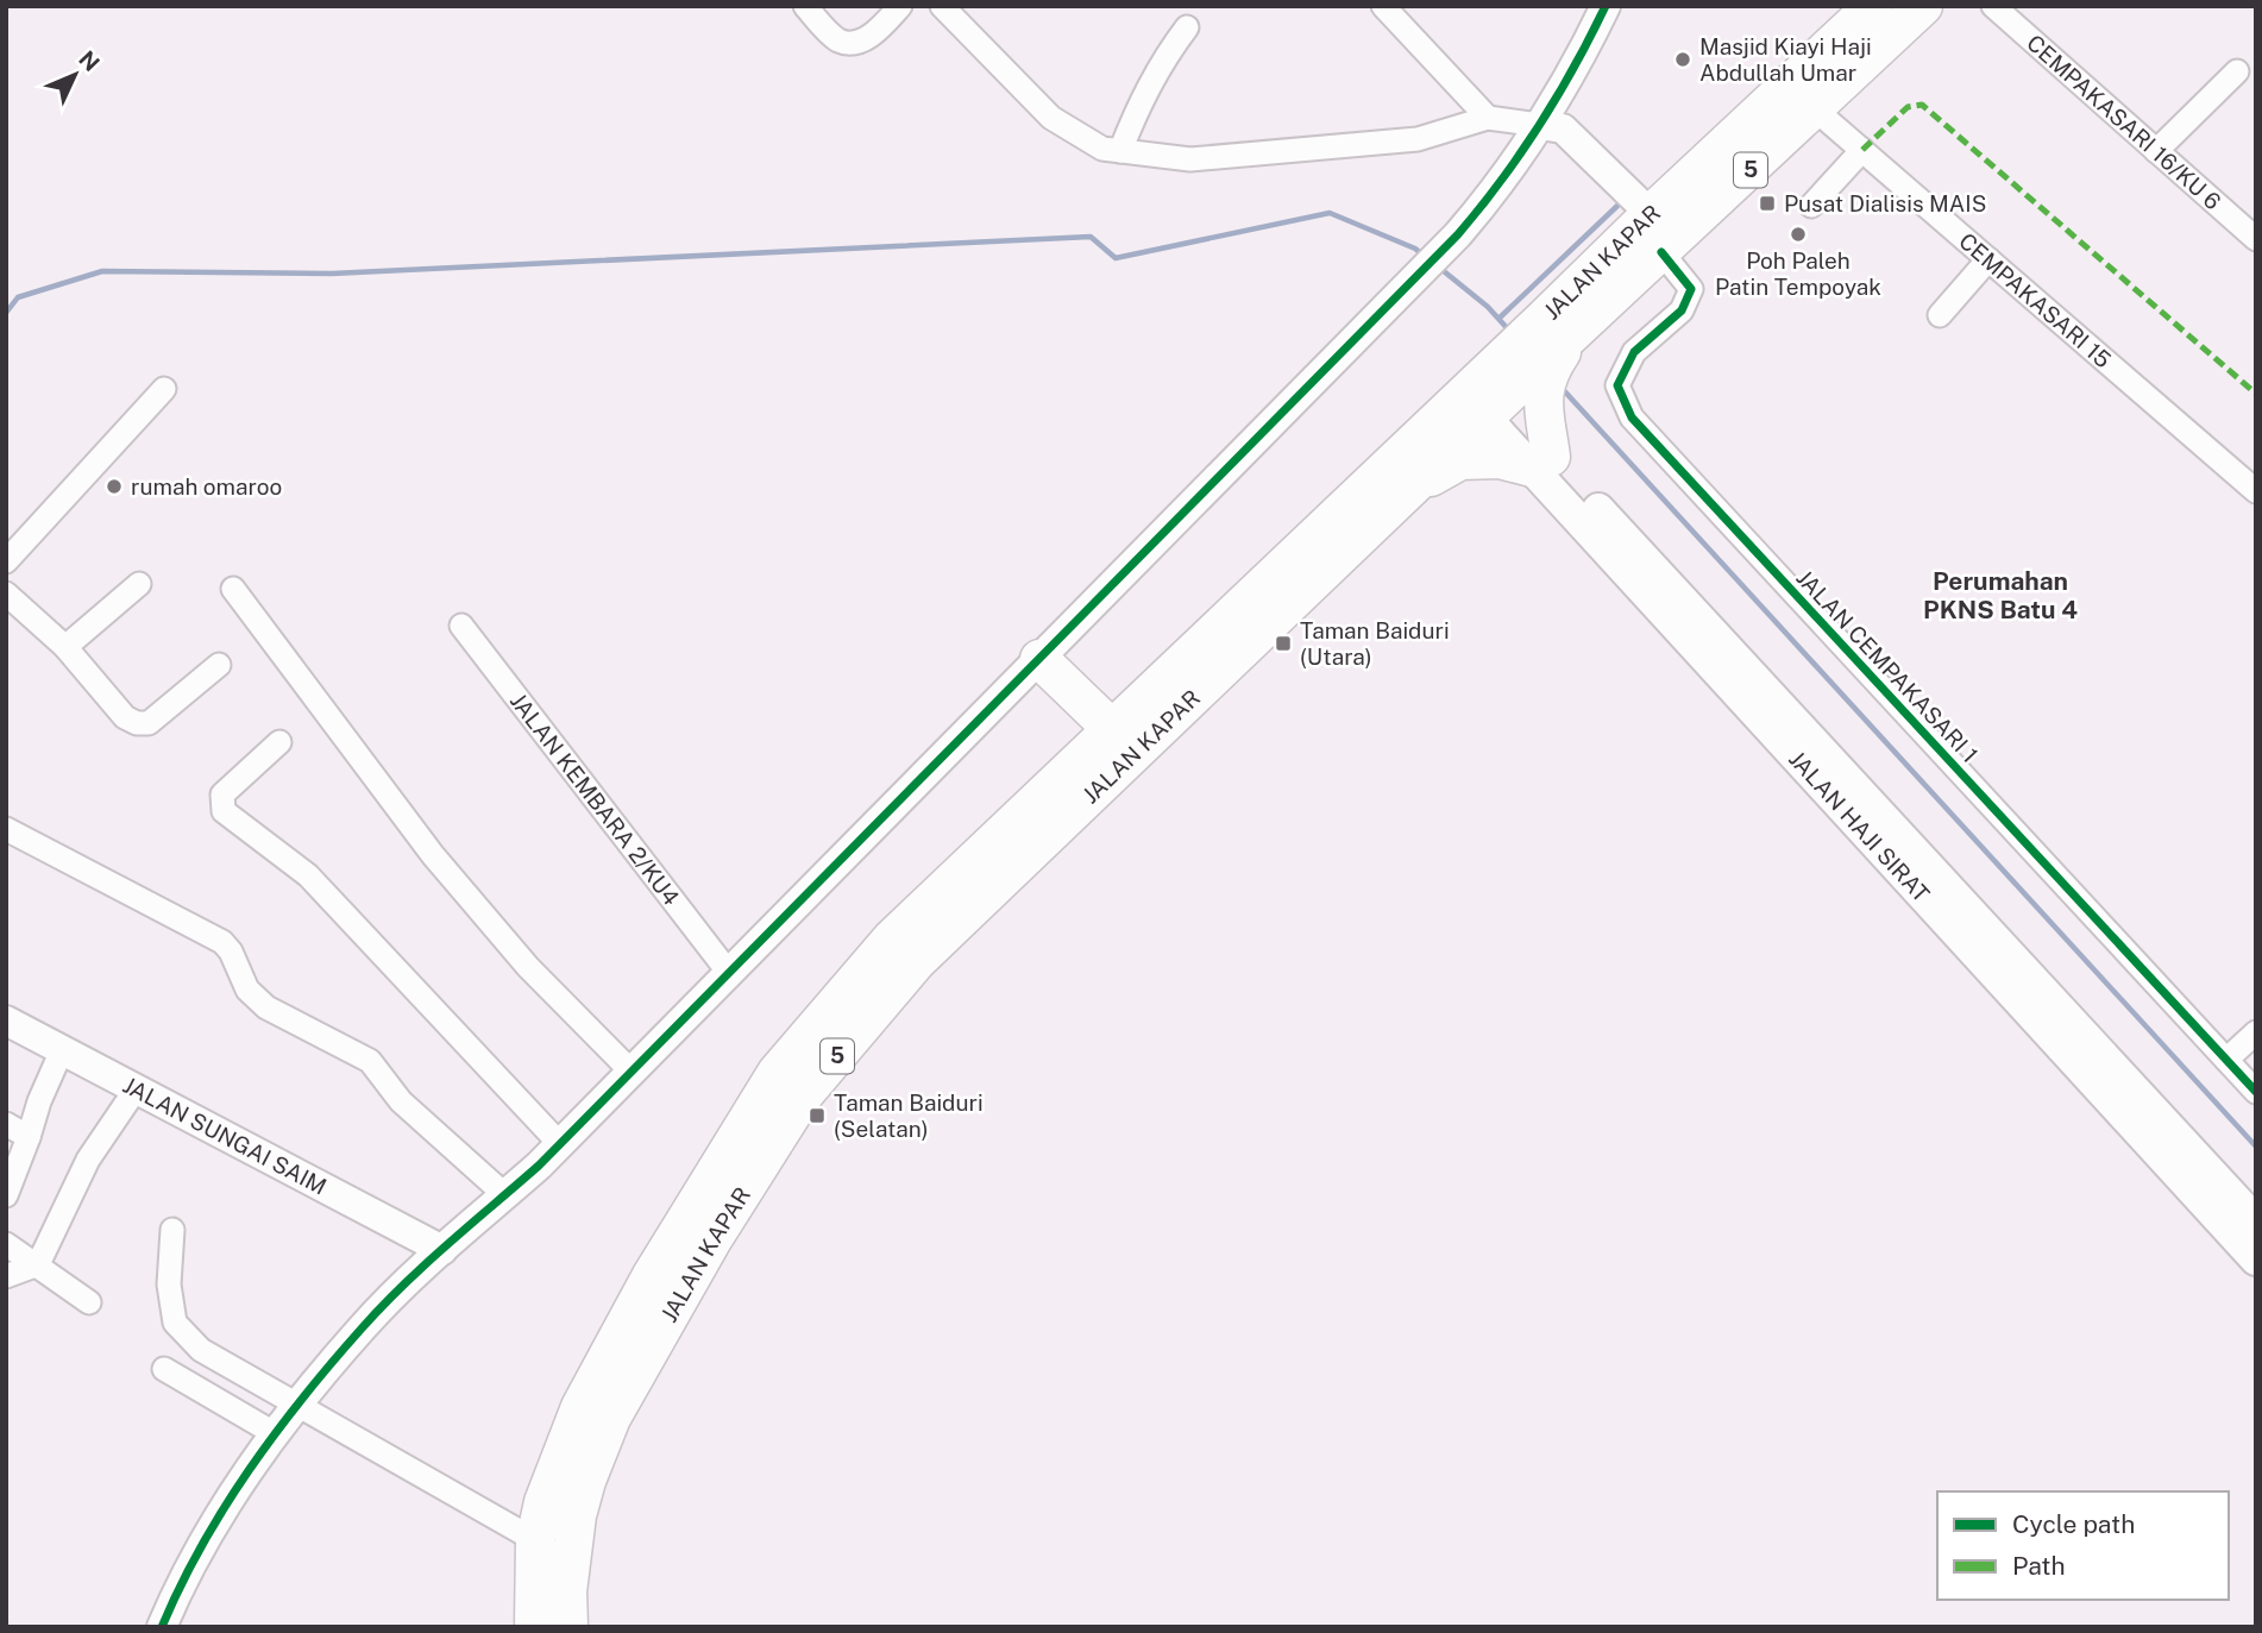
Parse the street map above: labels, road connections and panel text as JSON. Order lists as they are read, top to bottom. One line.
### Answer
{"streets":{"highway":["5","JALAN KAPAR"],"main road":["JALAN HAJI SIRAT"],"street":["CEMPAKASARI 16/KU 6","CEMPAKASARI 15","JALAN CEMPAKASARI 1","JALAN KEMBARA 2/KU4","JALAN SUNGAI SAIM"]},"crossings":[["JALAN KAPAR","CEMPAKASARI 15"],["JALAN KAPAR","JALAN CEMPAKASARI 1"],["JALAN KAPAR","JALAN HAJI SIRAT"]],"districts":["Perumahan PKNS Batu 4"],"places":{"other":["Masjid Kiayi Haji Abdullah Umar","Poh Paleh Patin Tempoyak","rumah omaroo"],"transit":["Pusat Dialisis MAIS","Taman Baiduri (Utara)","Taman Baiduri (Selatan)"]},"legend":["Cycle path","Path"],"north":"top right"}
